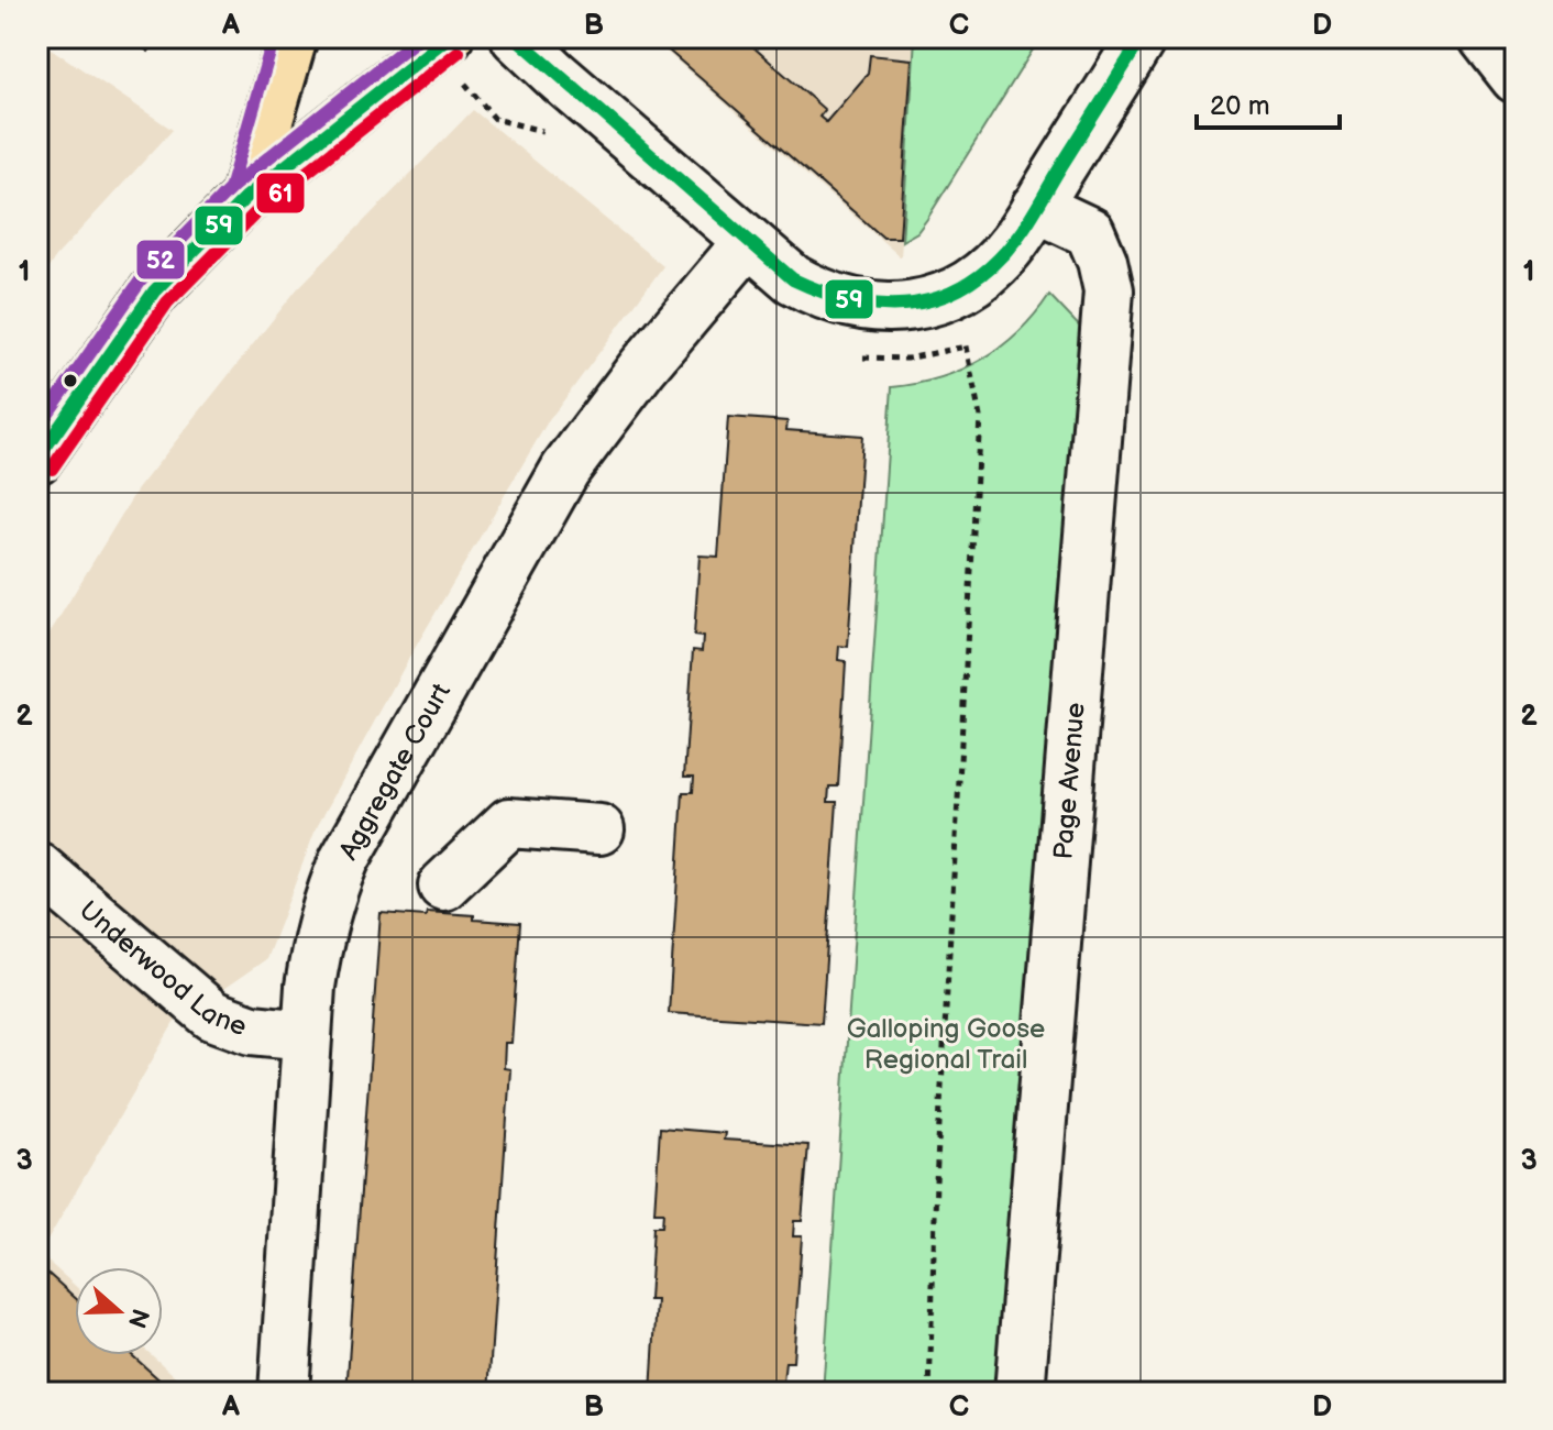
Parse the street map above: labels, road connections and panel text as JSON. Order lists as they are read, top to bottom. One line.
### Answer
{"streets":{"street":["Aggregate Court","Page Avenue","Underwood Lane"]},"crossings":[["Aggregate Court","Underwood Lane"]],"parks":["Galloping Goose Regional Trail"],"lines":["transit line 59","transit line 52","transit line 61"],"scale_bar":"20 m","north":"right","grid":{"columns":["A","B","C","D"],"rows":["1","2","3"]}}
